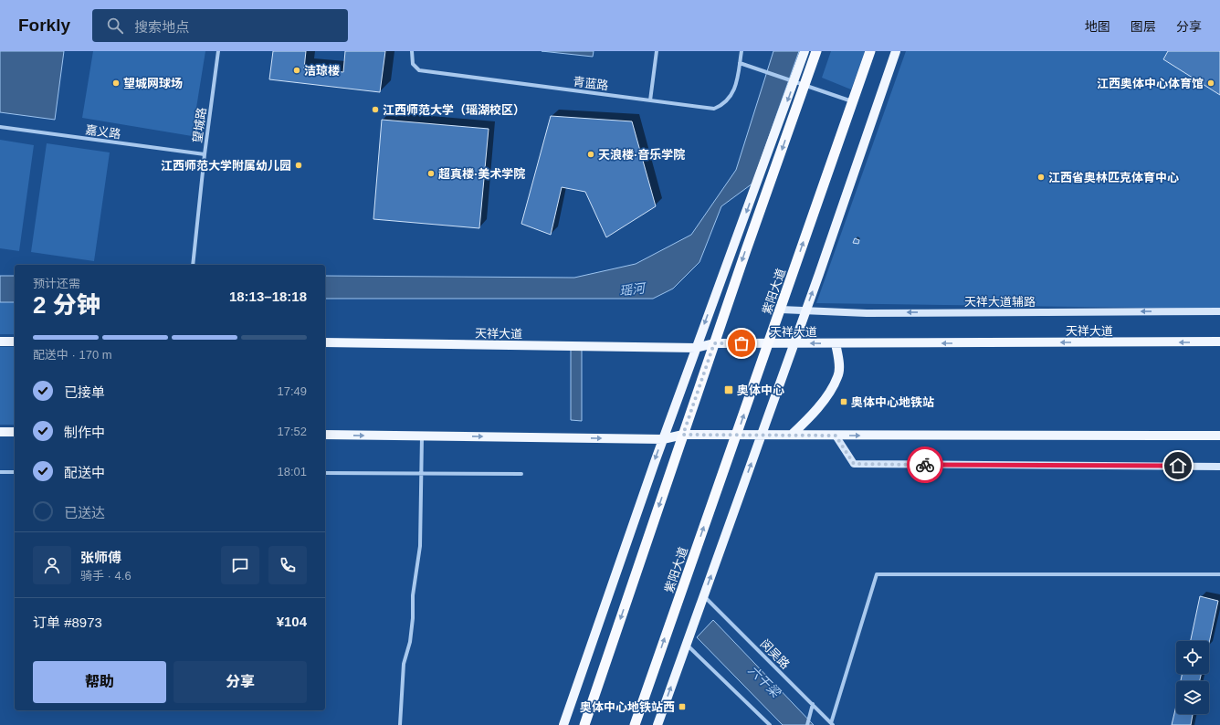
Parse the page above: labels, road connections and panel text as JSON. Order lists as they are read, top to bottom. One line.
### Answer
{"streets":{"highway":["紫阳大道"],"main road":["天祥大道辅路","天祥大道"],"street":["青蓝路","望城路","嘉义路","闵吴路"]},"crossings":[["望城路","嘉义路"],["紫阳大道","天祥大道辅路"],["紫阳大道","天祥大道"]],"one_way":["天祥大道辅路","天祥大道"],"water":["瑶河","六干梁"],"places":{"other":["洁琼楼","望城网球场","江西奥体中心体育馆","江西师范大学（瑶湖校区）","天浪楼·音乐学院","江西师范大学附属幼儿园","超真楼·美术学院","江西省奥林匹克体育中心"],"transit":["奥体中心","奥体中心地铁站","奥体中心地铁站西"]},"page":{"header":"Forkly","search":"搜索地点","nav":["地图","图层","分享"],"heading":["2 分钟","预计还需","18:13–18:18"],"panel":["张师傅","骑手 · 4.6","订单 #8973","¥104"],"bar":"配送中 · 170 m","list":[["已接单","17:49"],["制作中","17:52"],["配送中","18:01"],"已送达"],"buttons":["帮助","分享"]}}
